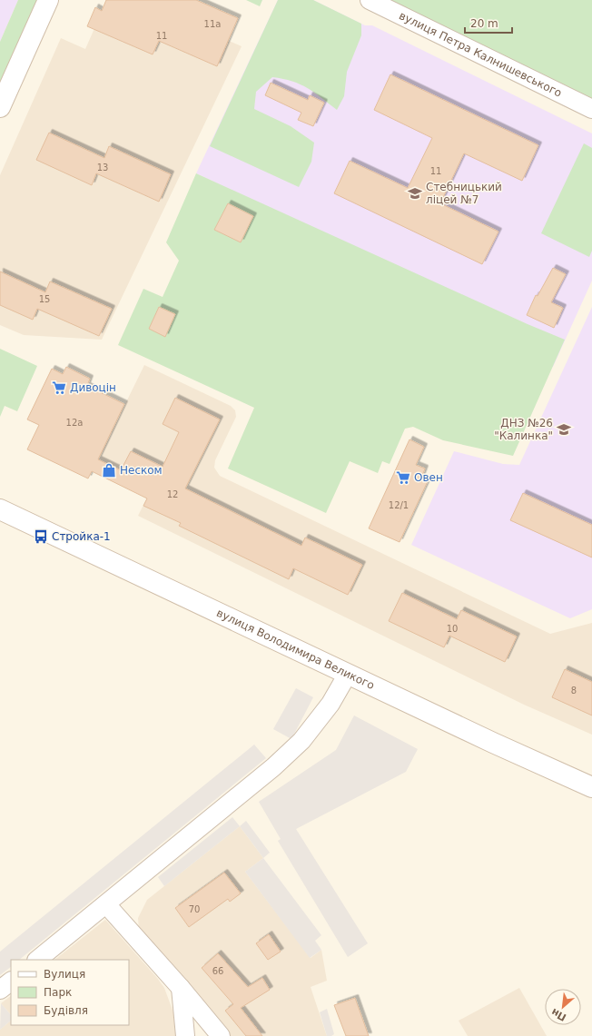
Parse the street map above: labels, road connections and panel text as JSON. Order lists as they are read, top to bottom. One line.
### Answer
{"streets":{"street":["вулиця Петра Калнишевського","вулиця Володимира Великого"]},"places":{"school or university":["Стебницький ліцей №7","ДНЗ №26 \"Калинка\""],"supermarket":["Дивоцін","Овен"],"shop":["Неском"],"bus stop":["Стройка-1"]},"house_numbers":["11а","11","13","11","15","12а","12","12/1","10","8","70","66"],"legend":["Вулиця","Парк","Будівля"],"scale_bar":"20 m","north":"bottom left"}
